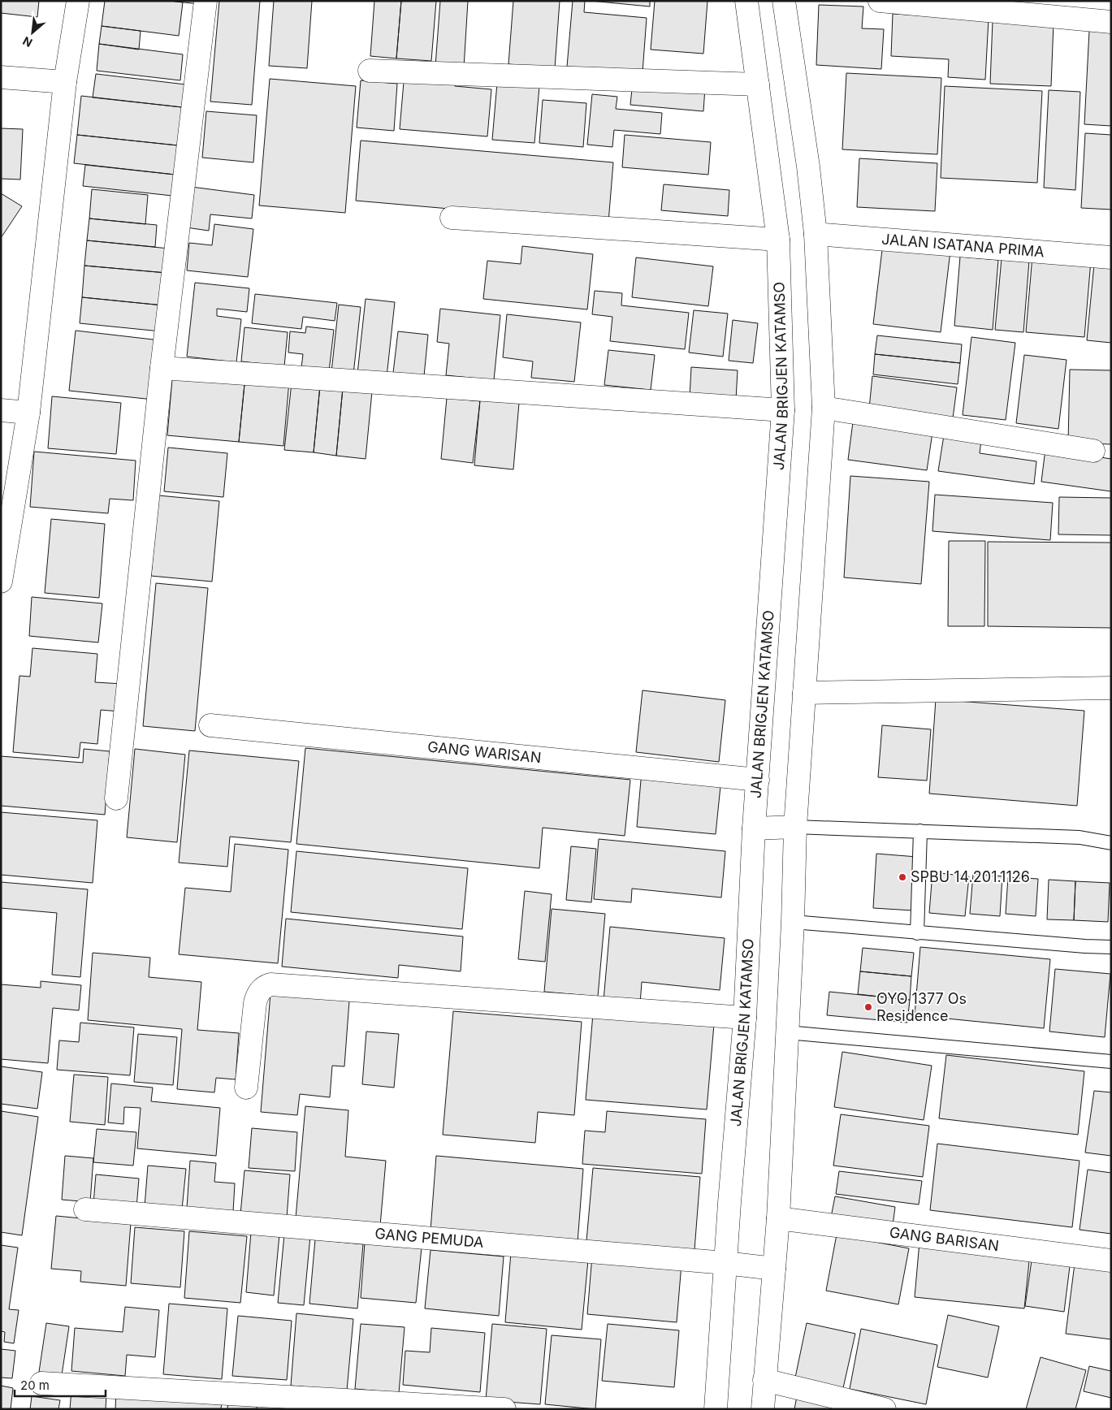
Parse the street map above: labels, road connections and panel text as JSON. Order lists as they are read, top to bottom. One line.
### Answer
{"streets":{"street":["JALAN ISATANA PRIMA","JALAN BRIGJEN KATAMSO","GANG WARISAN","GANG PEMUDA","GANG BARISAN"]},"crossings":[["JALAN BRIGJEN KATAMSO","GANG WARISAN"],["JALAN BRIGJEN KATAMSO","GANG PEMUDA"]],"places":["SPBU 14.201.1126","OYO 1377 Os Residence"],"scale_bar":"20 m","north":"bottom left"}
